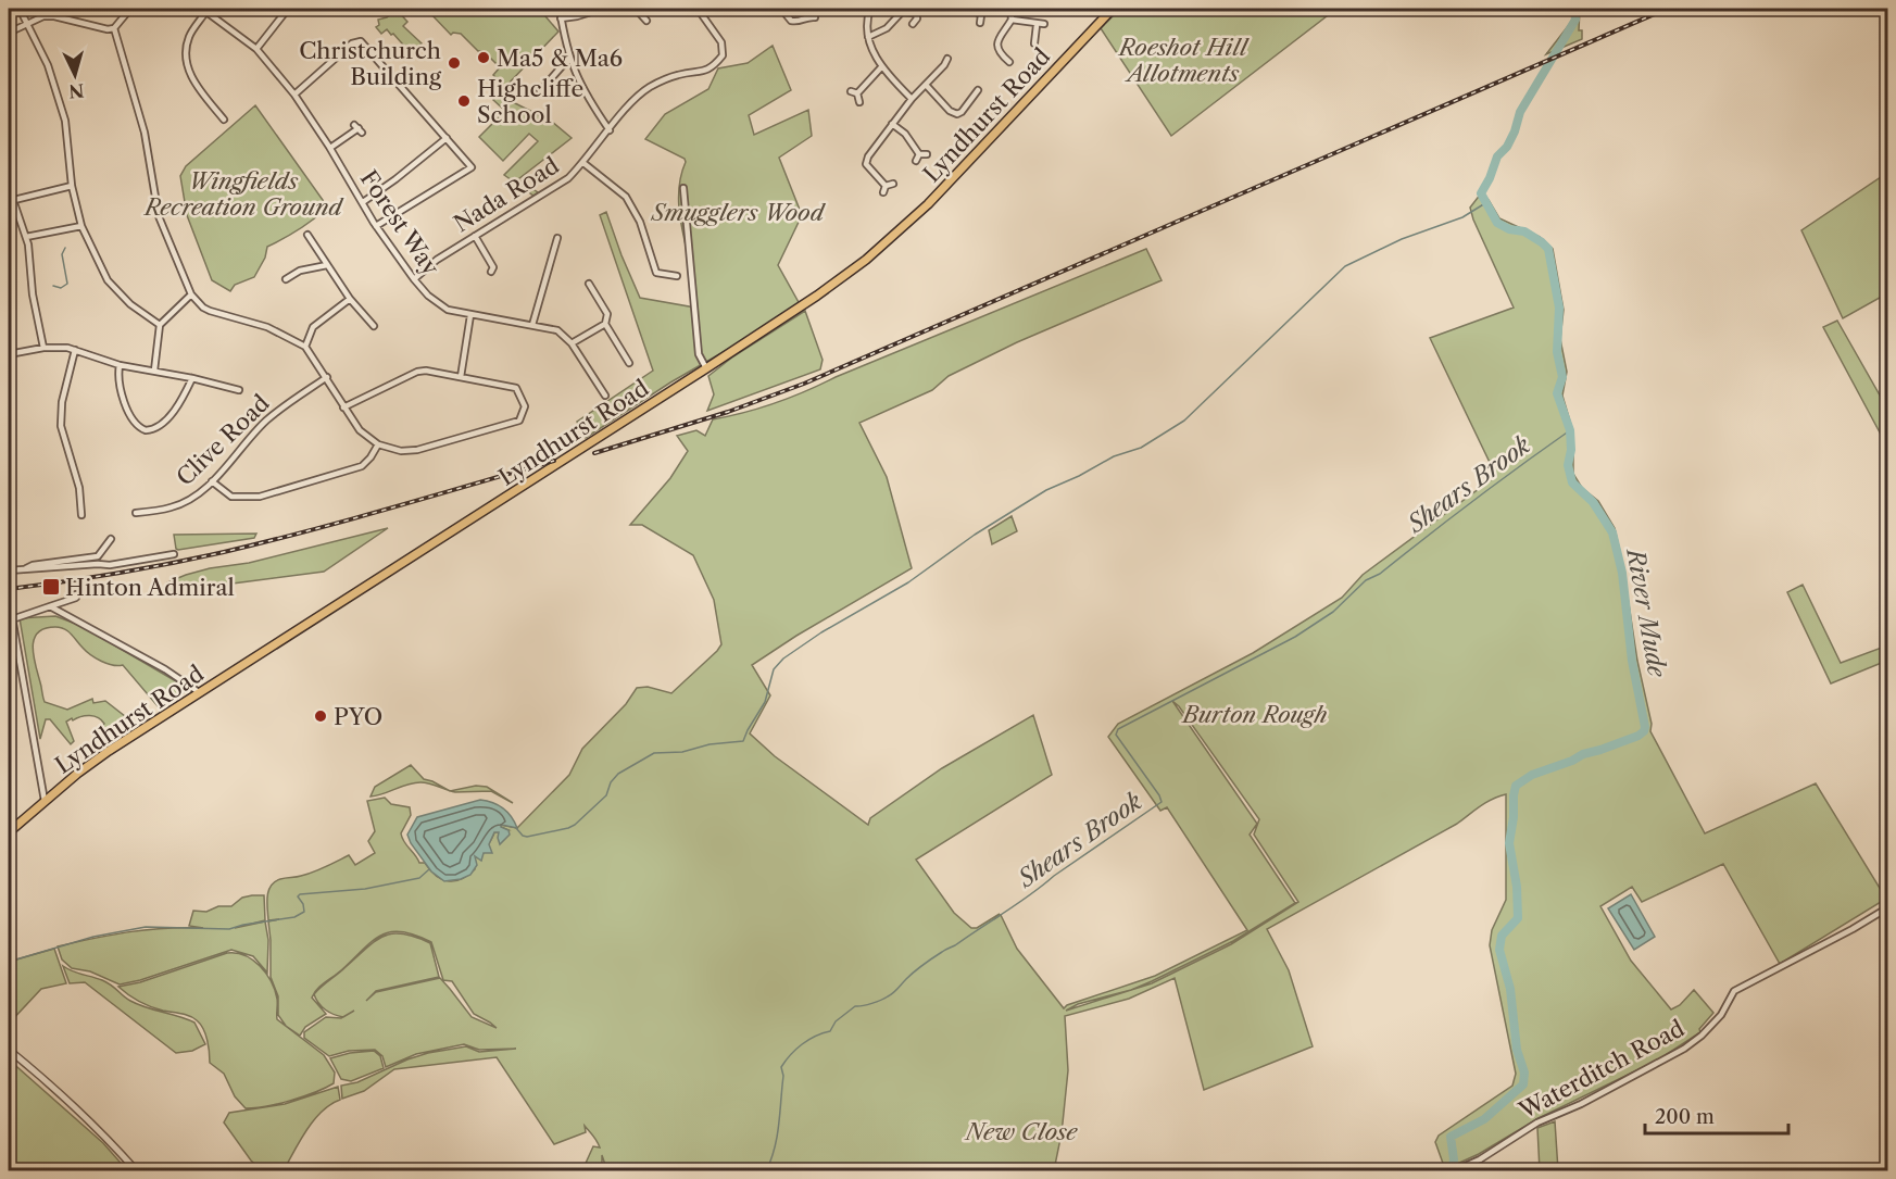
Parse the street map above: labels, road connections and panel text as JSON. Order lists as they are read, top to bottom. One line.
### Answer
{"streets":{"main road":["Lyndhurst Road"],"street":["Nada Road","Forest Way","Clive Road","Waterditch Road"]},"crossings":[["Nada Road","Forest Way"]],"water":["Shears Brook","River Mude"],"parks":["Roeshot Hill Allotments","Wingfields Recreation Ground","Smugglers Wood","Burton Rough","New Close"],"places":{"other":["Ma5 & Ma6","Christchurch Building","Highcliffe School","PYO"],"transit":["Hinton Admiral"]},"scale_bar":"200 m","north":"bottom"}
